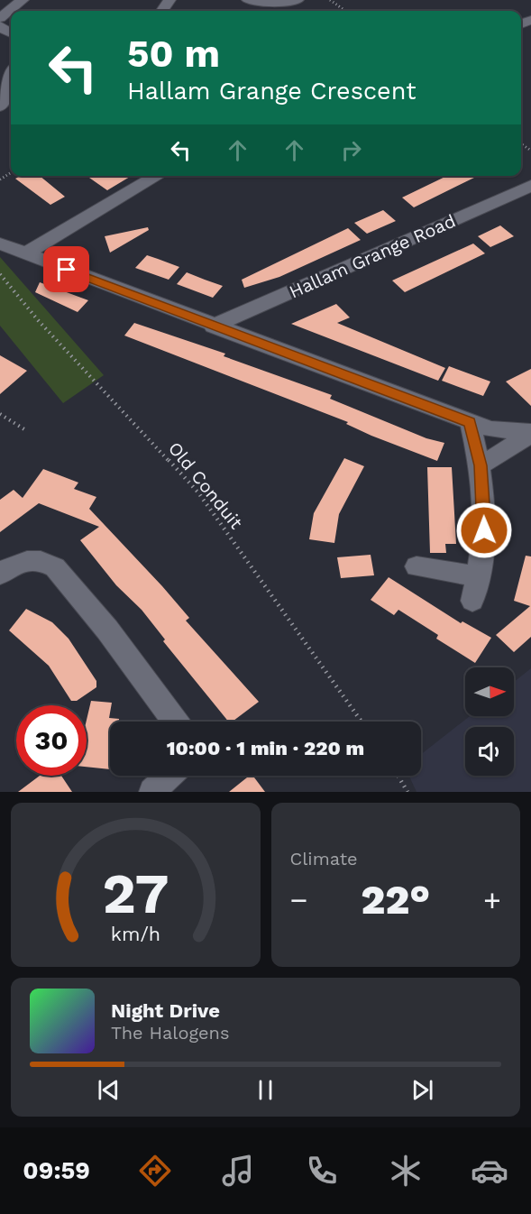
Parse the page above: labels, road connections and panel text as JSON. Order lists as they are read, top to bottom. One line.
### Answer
{"streets":{"street":["Hallam Grange Road"],"path":["Old Conduit"]},"north":"right","page":{"turn":["50 m","Hallam Grange Crescent"],"limit":"30","trip":"10:00 · 1 min · 220 m","tile":"Climate","heat":["−","22°","+"],"song":["Night Drive","The Halogens"],"tabs":"09:59","gauge":["27","km/h"]}}
